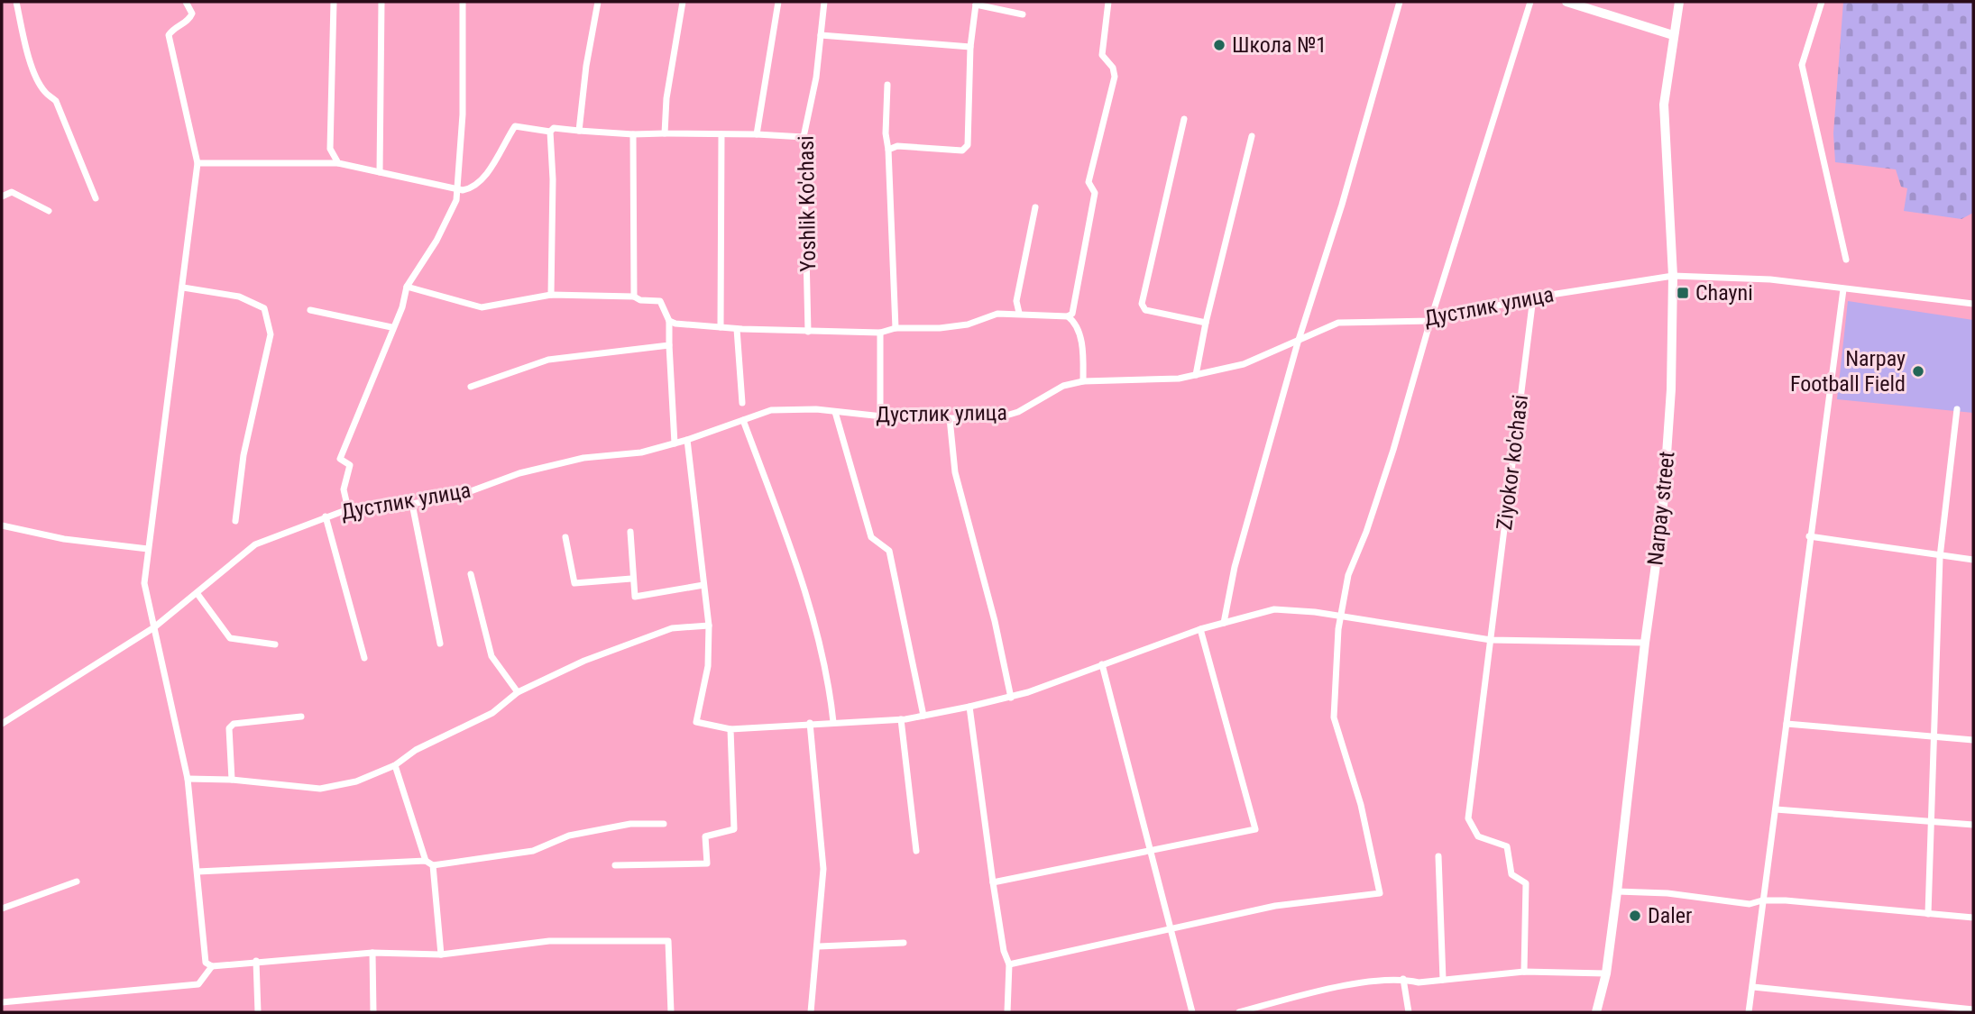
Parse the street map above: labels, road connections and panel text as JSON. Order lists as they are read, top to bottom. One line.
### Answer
{"streets":{"main road":["Narpay street"],"street":["Yoshlik Ko'chasi","Дустлик улица","Ziyokor ko'chasi"]},"crossings":[["Дустлик улица","Ziyokor ko'chasi"],["Дустлик улица","Narpay street"]],"places":{"other":["Школа №1","Narpay Football Field","Daler"],"transit":["Chayni"]}}
